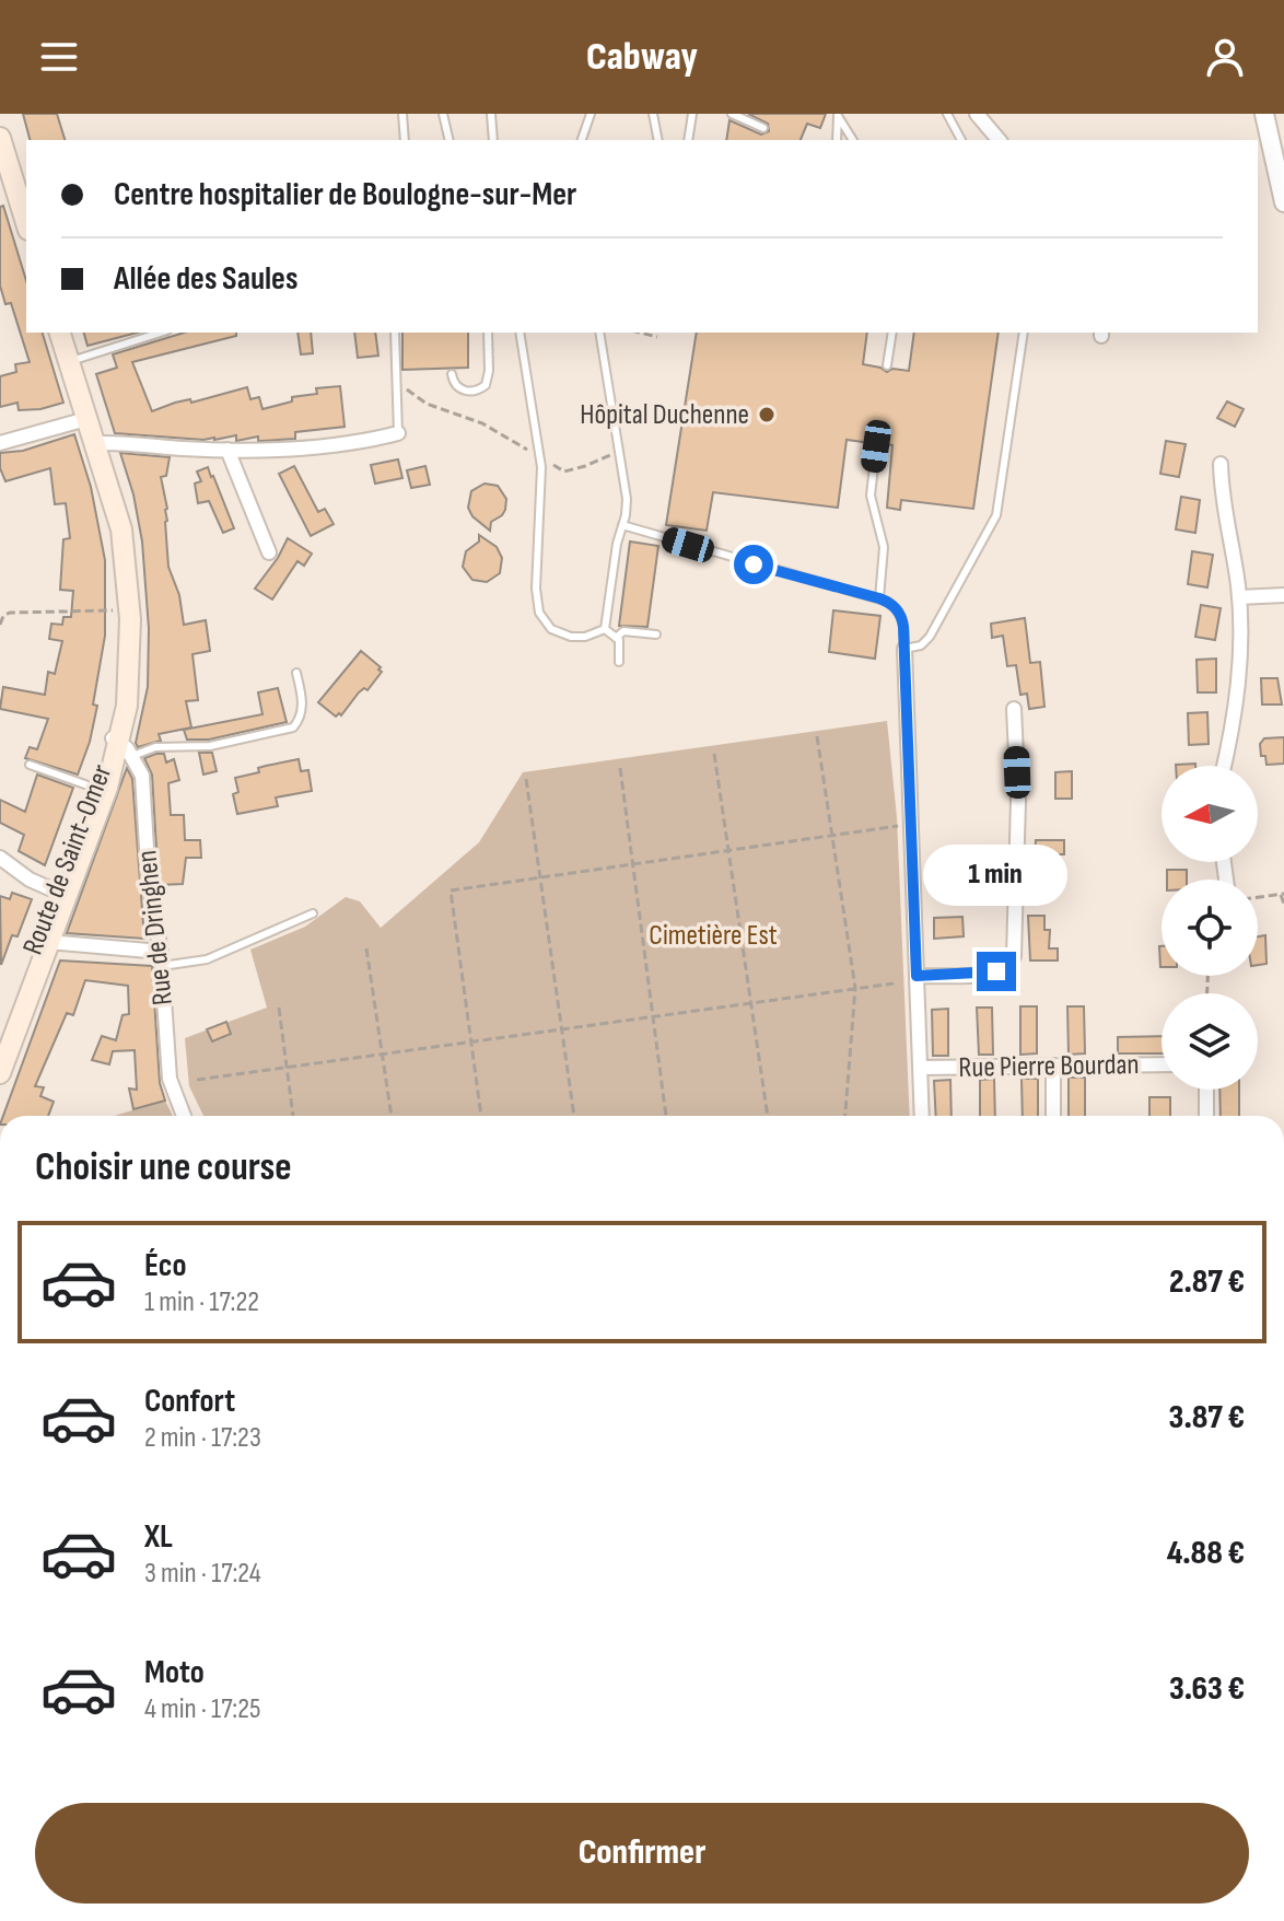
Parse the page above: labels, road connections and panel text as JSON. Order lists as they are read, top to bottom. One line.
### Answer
{"streets":{"main road":["Route de Saint-Omer"],"street":["Rue de Dringhen","Rue Pierre Bourdan"]},"crossings":[["Route de Saint-Omer","Rue de Dringhen"]],"parks":["Cimetière Est"],"places":["Hôpital Duchenne"],"north":"left","page":{"header":"Cabway","banner":["Centre hospitalier de Boulogne-sur-Mer","Allée des Saules"],"bubble":"1 min","heading":"Choisir une course","list":[{"name":"Éco","note":"1 min · 17:22","value":"2.87 €"},{"name":"Confort","note":"2 min · 17:23","value":"3.87 €"},{"name":"XL","note":"3 min · 17:24","value":"4.88 €"},{"name":"Moto","note":"4 min · 17:25","value":"3.63 €"}],"buttons":"Confirmer"}}
